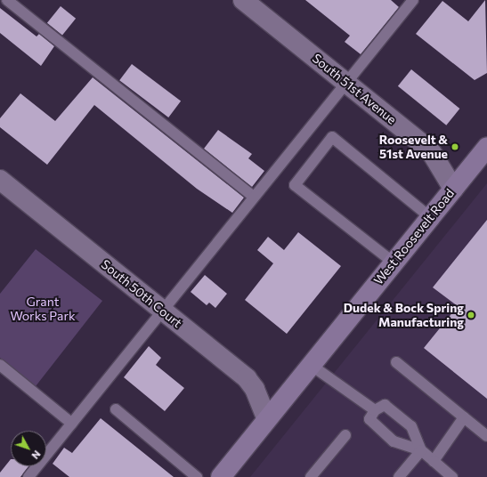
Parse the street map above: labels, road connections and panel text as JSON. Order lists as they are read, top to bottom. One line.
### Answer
{"streets":{"main road":["West Roosevelt Road"],"street":["South 51st Avenue","South 50th Court"]},"crossings":[["South 51st Avenue","West Roosevelt Road"],["West Roosevelt Road","South 50th Court"]],"parks":["Grant Works Park"],"places":["Roosevelt & 51st Avenue","Dudek & Bock Spring Manufacturing"],"north":"bottom right"}
